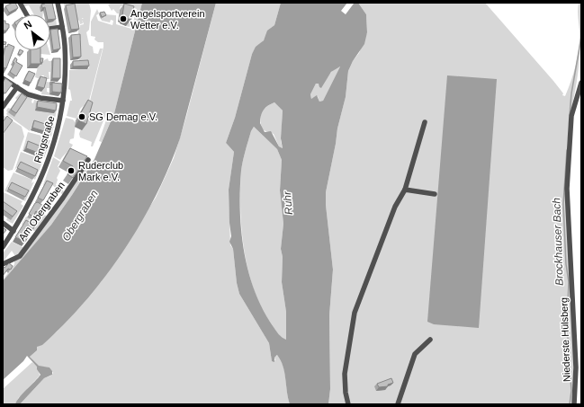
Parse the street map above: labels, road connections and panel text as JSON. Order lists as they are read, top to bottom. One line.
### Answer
{"streets":{"street":["Ringstraße","Am Obergraben","Niederste Hülsberg"]},"water":["Ruhr","Obergraben","Brockhauser Bach"],"places":["Angelsportverein Wetter e.V.","SG Demag e.V.","Ruderclub Mark e.V."],"north":"top left"}
